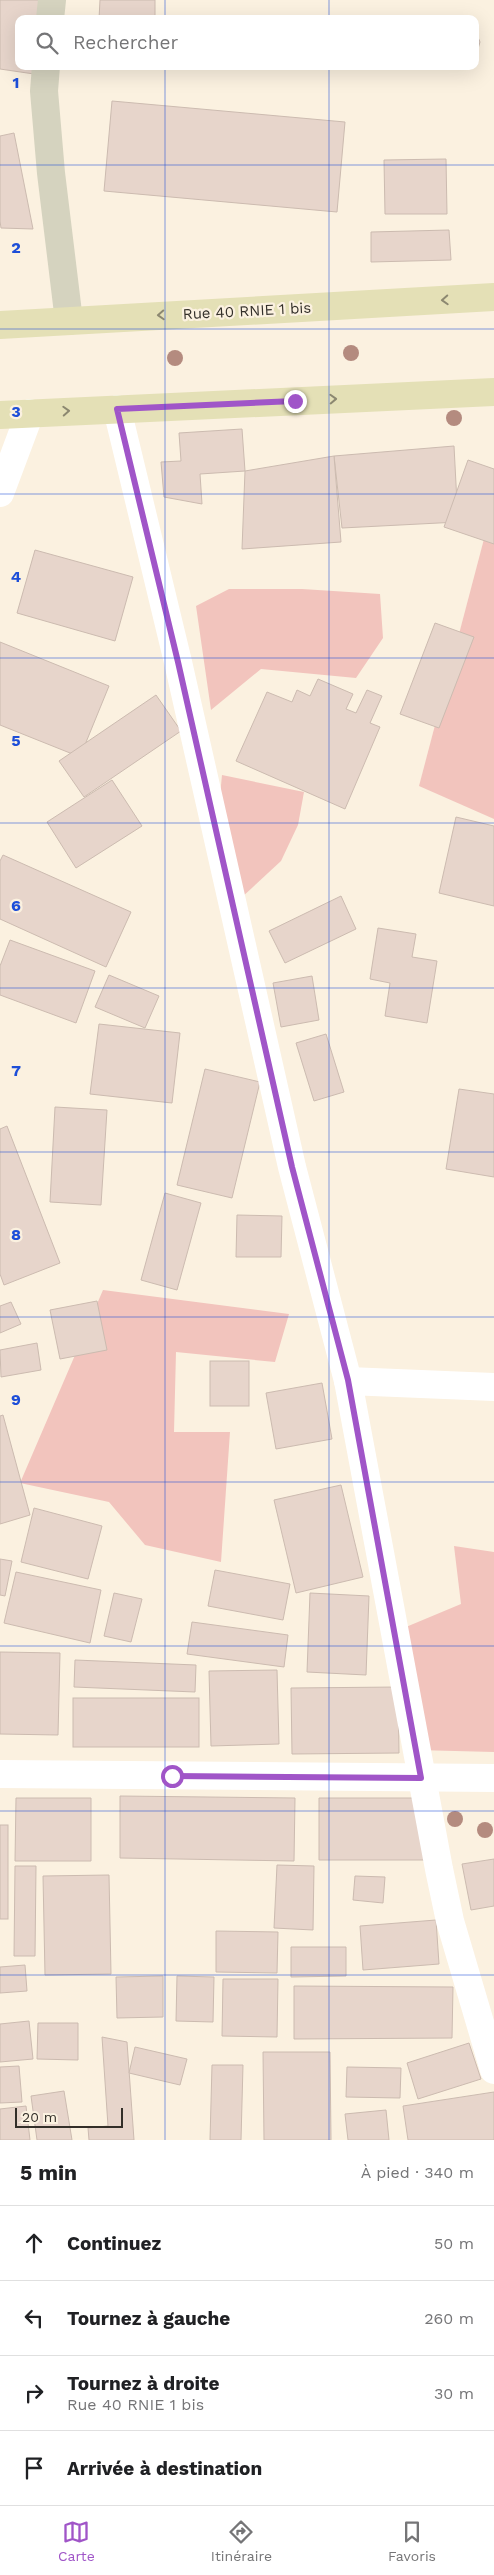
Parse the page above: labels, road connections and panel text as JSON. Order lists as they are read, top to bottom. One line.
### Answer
{"streets":{"main road":["Rue 40 RNIE 1 bis"]},"scale_bar":"20 m","page":{"search":"Rechercher","scale":"20 m","heading":["5 min","À pied · 340 m"],"list":[["Continuez","50 m"],["Tournez à gauche","260 m"],["Tournez à droite","Rue 40 RNIE 1 bis","30 m"],"Arrivée à destination"],"nav":["Carte","Itinéraire","Favoris"]},"grid":{"rows":["1","2","3","4","5","6","7","8","9"]}}
